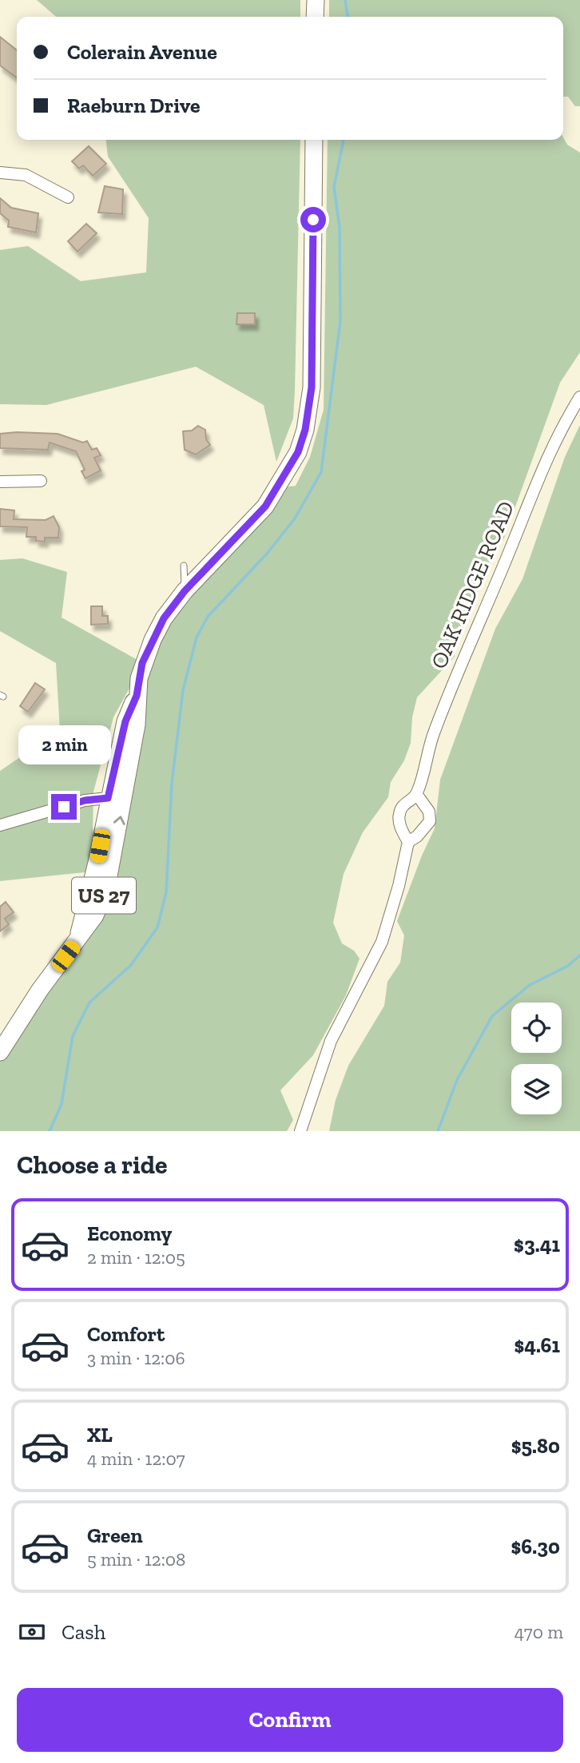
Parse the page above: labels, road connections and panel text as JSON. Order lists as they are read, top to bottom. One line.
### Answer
{"streets":{"main road":["US 27"],"street":["OAK RIDGE ROAD"]},"page":{"banner":["Colerain Avenue","Raeburn Drive"],"bubble":"2 min","heading":"Choose a ride","list":[{"name":"Economy","note":"2 min · 12:05","value":"$3.41"},{"name":"Comfort","note":"3 min · 12:06","value":"$4.61"},{"name":"XL","note":"4 min · 12:07","value":"$5.80"},{"name":"Green","note":"5 min · 12:08","value":"$6.30"}],"pay":["Cash","470 m"],"buttons":"Confirm"}}
